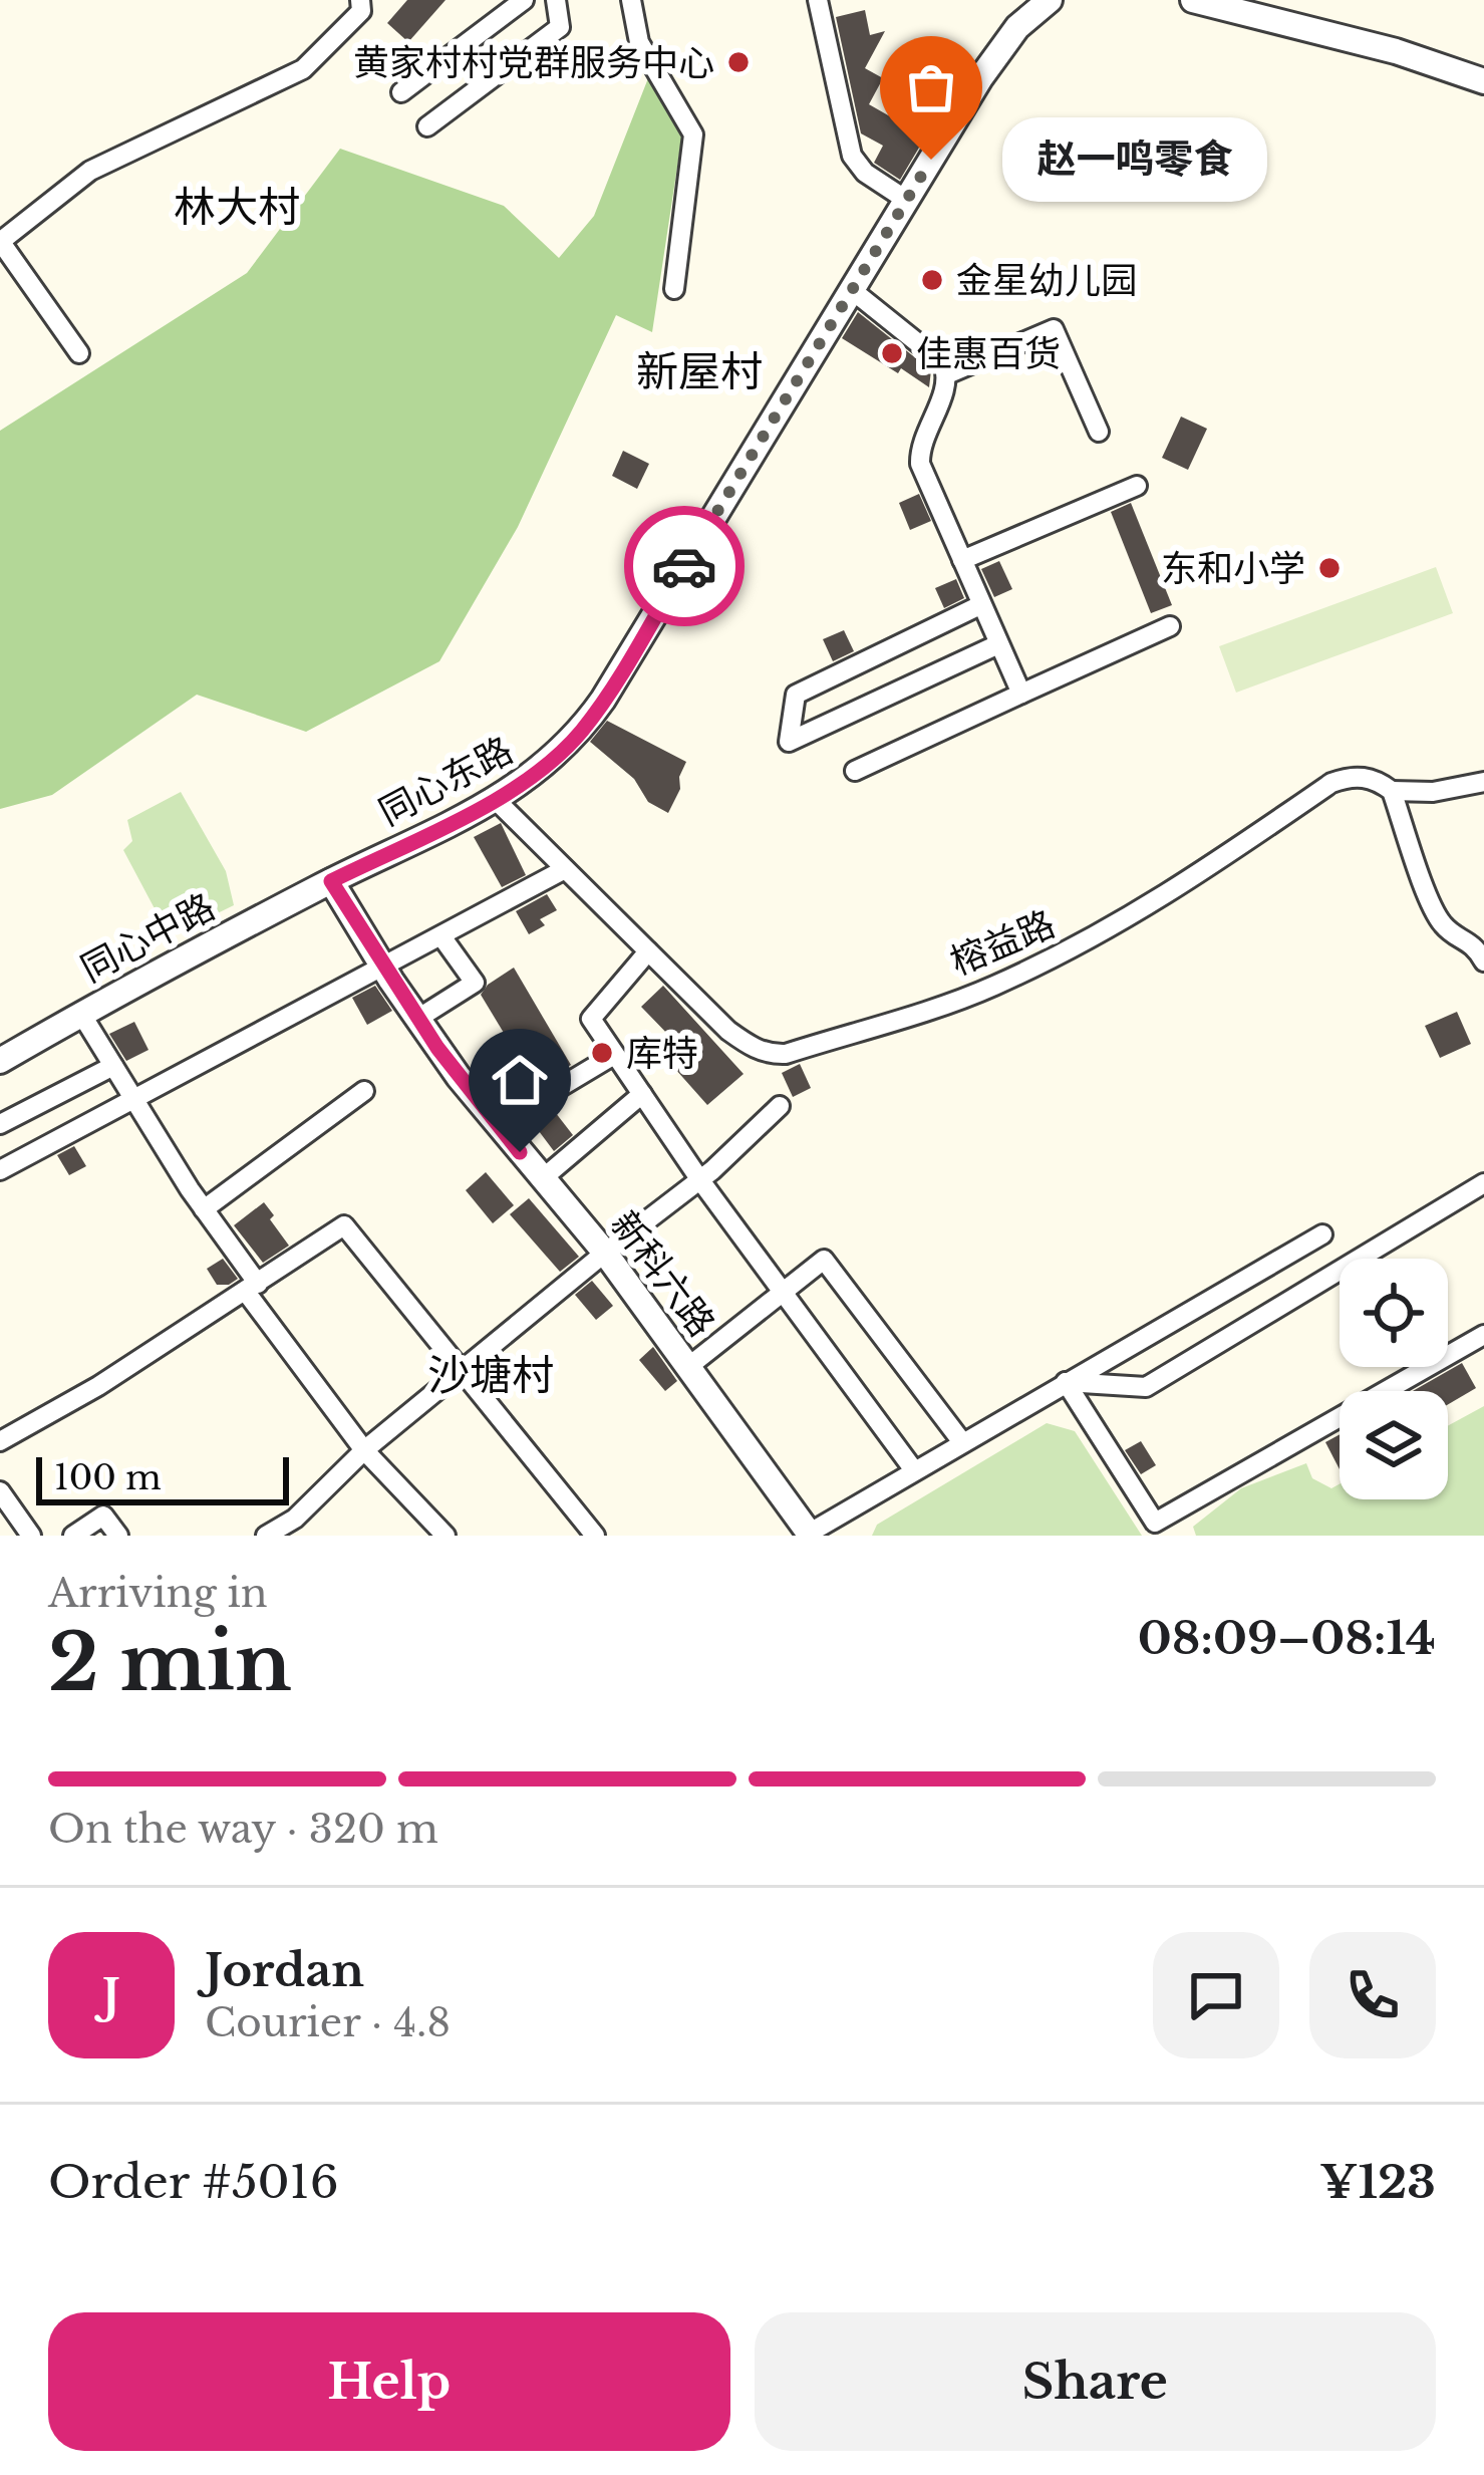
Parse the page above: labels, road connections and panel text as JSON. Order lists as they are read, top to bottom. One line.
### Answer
{"streets":{"street":["同心东路","同心中路","榕益路","新科六路"]},"crossings":[["同心东路","同心中路"],["同心东路","榕益路"],["同心东路","新科六路"],["同心中路","新科六路"]],"districts":["林大村","新屋村","沙塘村"],"places":["黄家村村党群服务中心","赵一鸣零食","金星幼儿园","佳惠百货","东和小学","库特"],"scale_bar":"100 m","page":{"bubble":"赵一鸣零食","scale":"100 m","heading":["2 min","Arriving in","08:09–08:14"],"panel":["Jordan","Courier · 4.8","Order #5016","¥123"],"bar":"On the way · 320 m","round":"J","buttons":["Help","Share"]}}
